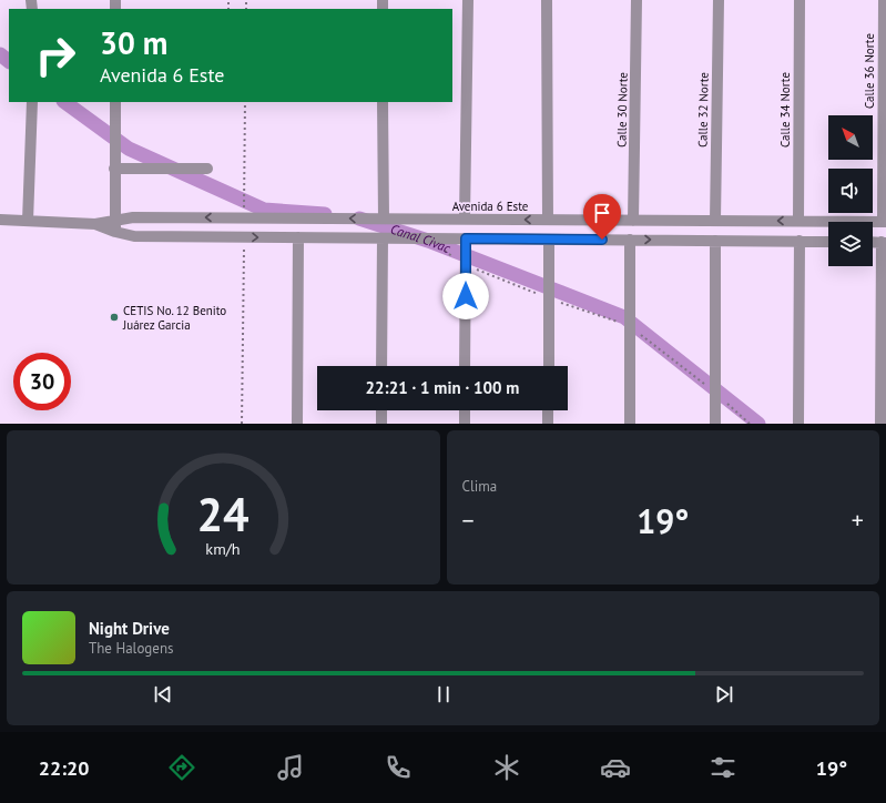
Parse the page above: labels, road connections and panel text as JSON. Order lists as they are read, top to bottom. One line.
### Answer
{"streets":{"street":["Calle 36 Norte","Calle 30 Norte","Calle 32 Norte","Calle 34 Norte","Avenida 6 Este"]},"crossings":[["Calle 36 Norte","Avenida 6 Este"],["Calle 30 Norte","Avenida 6 Este"],["Calle 32 Norte","Avenida 6 Este"],["Calle 34 Norte","Avenida 6 Este"]],"water":["Canal Civac"],"places":["CETIS No. 12 Benito Juárez Garcia"],"north":"top left","page":{"turn":["30 m","Avenida 6 Este"],"limit":"30","trip":"22:21 · 1 min · 100 m","tile":"Clima","heat":["−","19°","+"],"song":["Night Drive","The Halogens"],"tabs":["22:20","19°"],"gauge":["24","km/h"]}}
